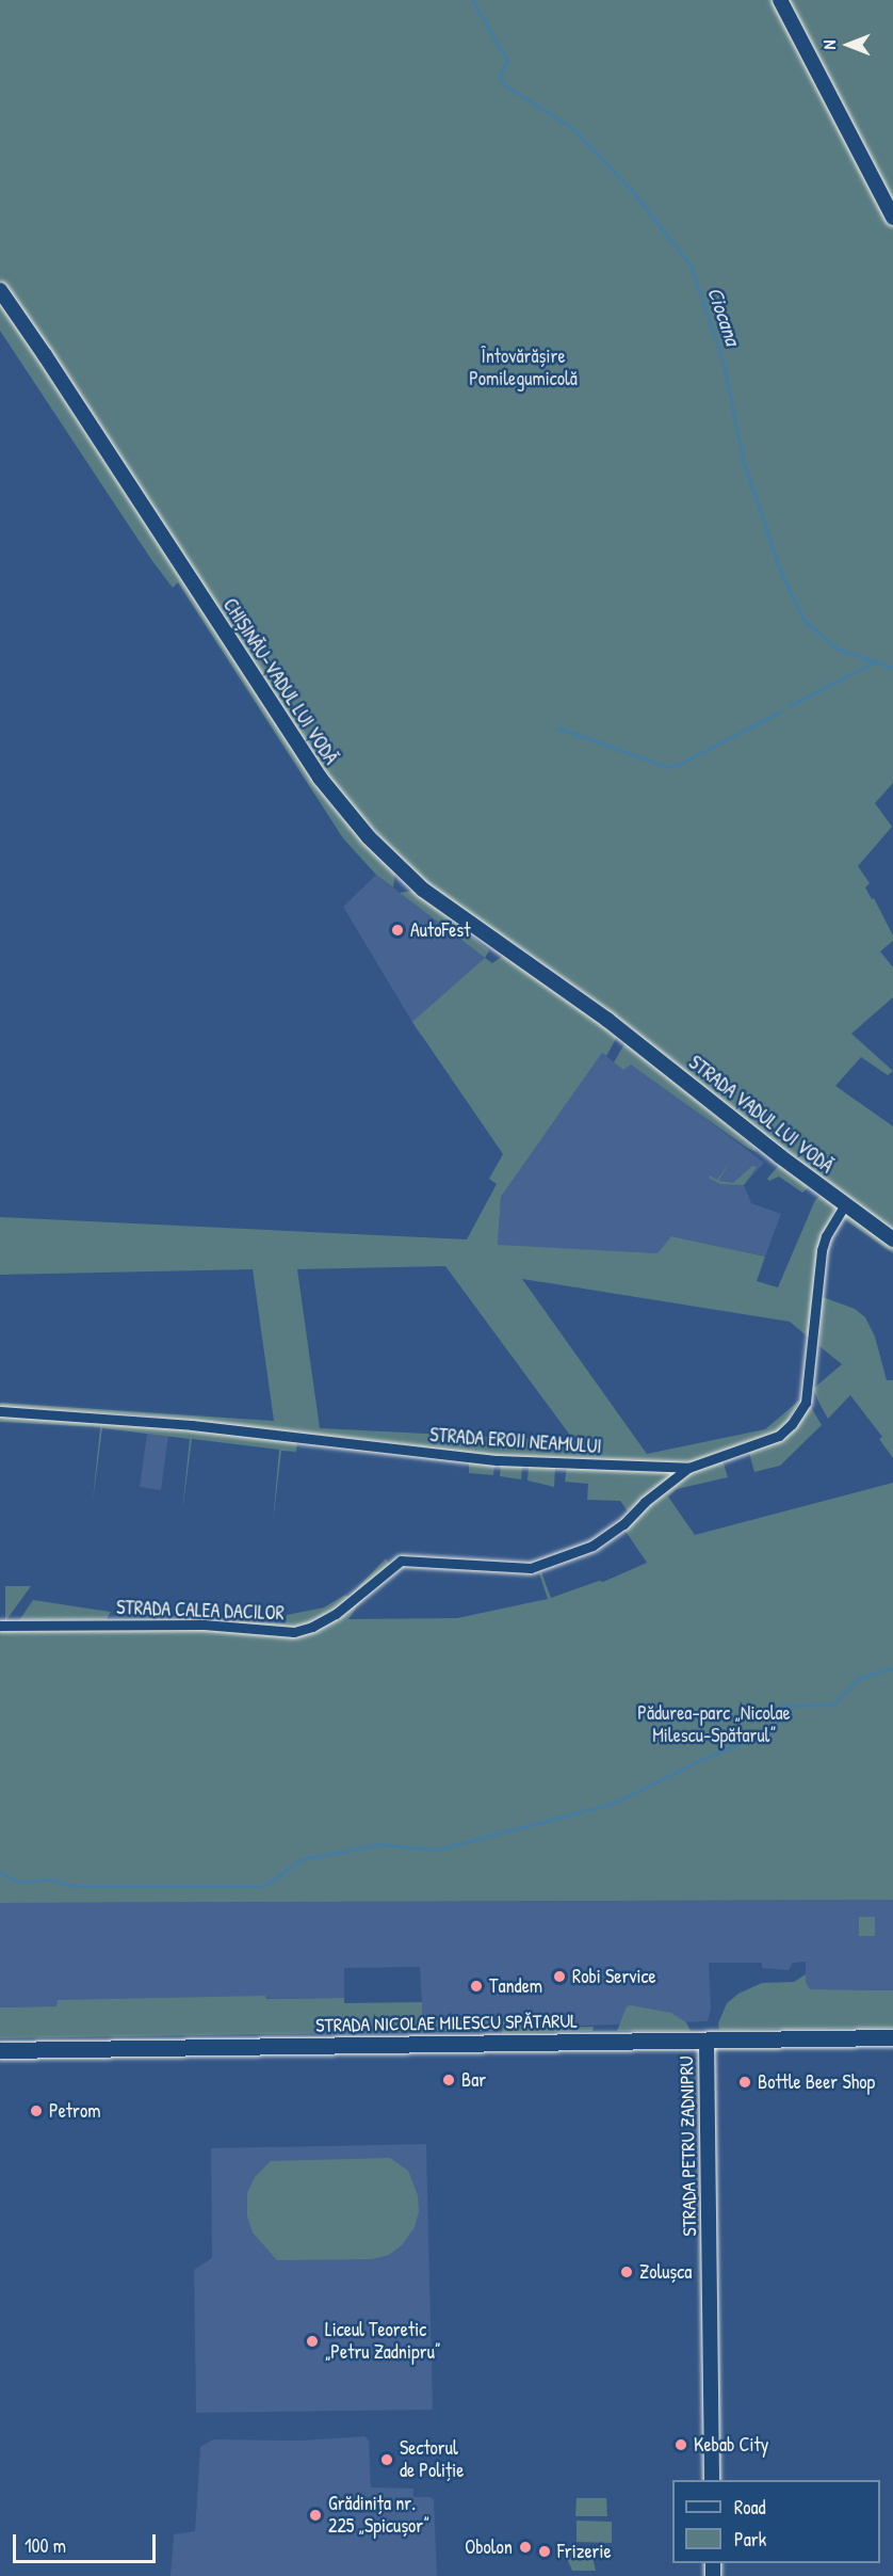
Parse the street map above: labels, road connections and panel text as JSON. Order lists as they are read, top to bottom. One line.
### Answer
{"streets":{"main road":["CHIȘINĂU-VADUL LUI VODĂ","STRADA VADUL LUI VODĂ","STRADA NICOLAE MILESCU SPĂTARUL","STRADA PETRU ZADNIPRU"],"street":["STRADA EROII NEAMULUI","STRADA CALEA DACILOR"]},"crossings":[["CHIȘINĂU-VADUL LUI VODĂ","STRADA VADUL LUI VODĂ"],["STRADA VADUL LUI VODĂ","STRADA EROII NEAMULUI"],["STRADA EROII NEAMULUI","STRADA CALEA DACILOR"],["STRADA NICOLAE MILESCU SPĂTARUL","STRADA PETRU ZADNIPRU"]],"water":["Ciocana"],"parks":["Întovărășire Pomilegumicolă","Pădurea-parc „Nicolae Milescu-Spătarul”"],"places":["AutoFest","Robi Service","Tandem","Bar","Bottle Beer Shop","Petrom","Zolușca","Liceul Teoretic „Petru Zadnipru”","Kebab City","Sectorul de Poliție","Grădinița nr. 225 „Spicușor”","Obolon","Frizerie"],"legend":["Road","Park"],"scale_bar":"100 m","north":"left"}
